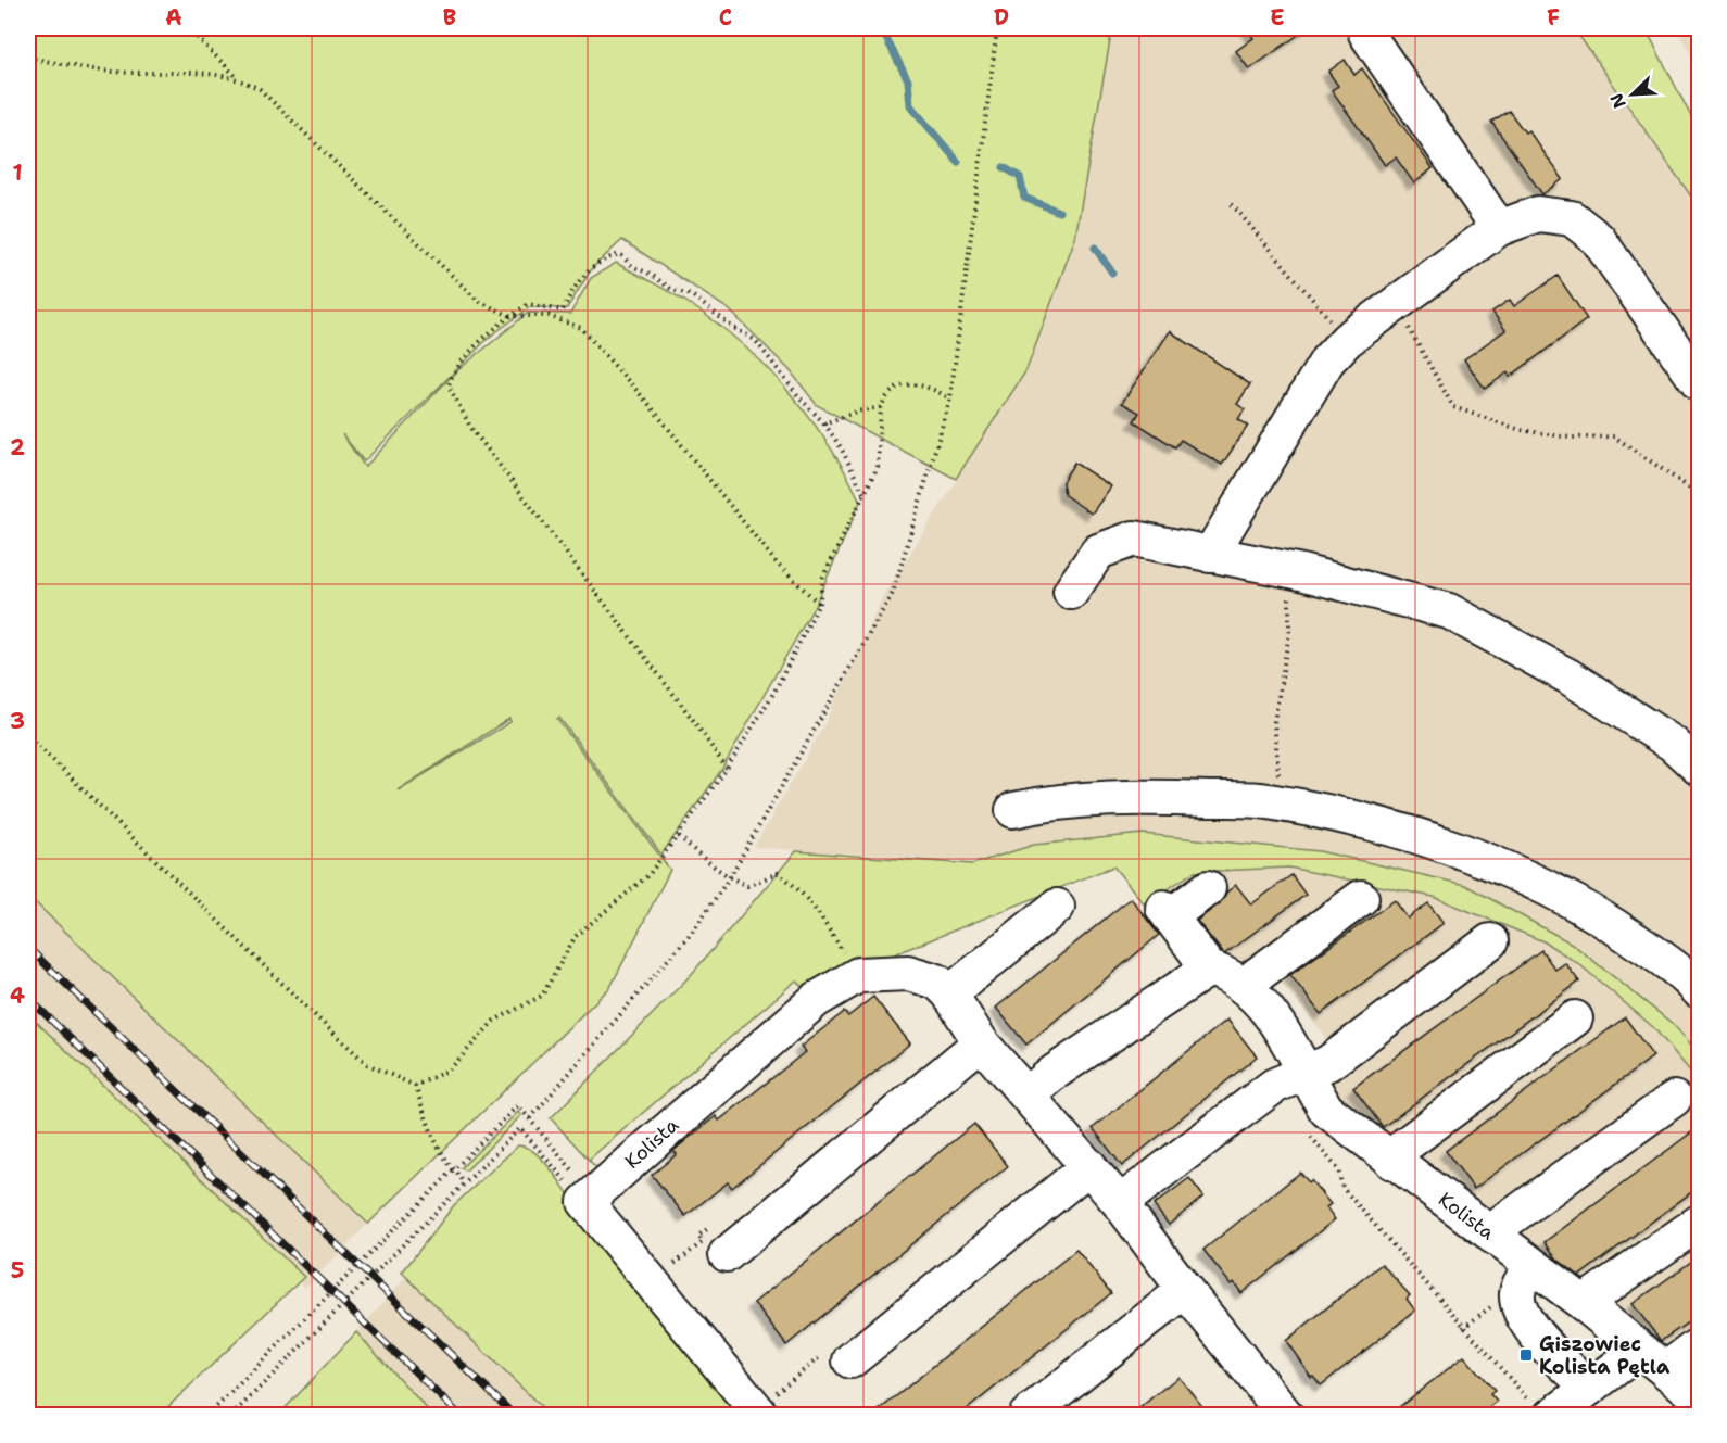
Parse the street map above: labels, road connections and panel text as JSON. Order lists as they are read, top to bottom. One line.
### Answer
{"streets":{"street":["Kolista"]},"places":{"transit":["Giszowiec Kolista Pętla"]},"north":"bottom left","grid":{"columns":["A","B","C","D","E","F"],"rows":["1","2","3","4","5"]}}
